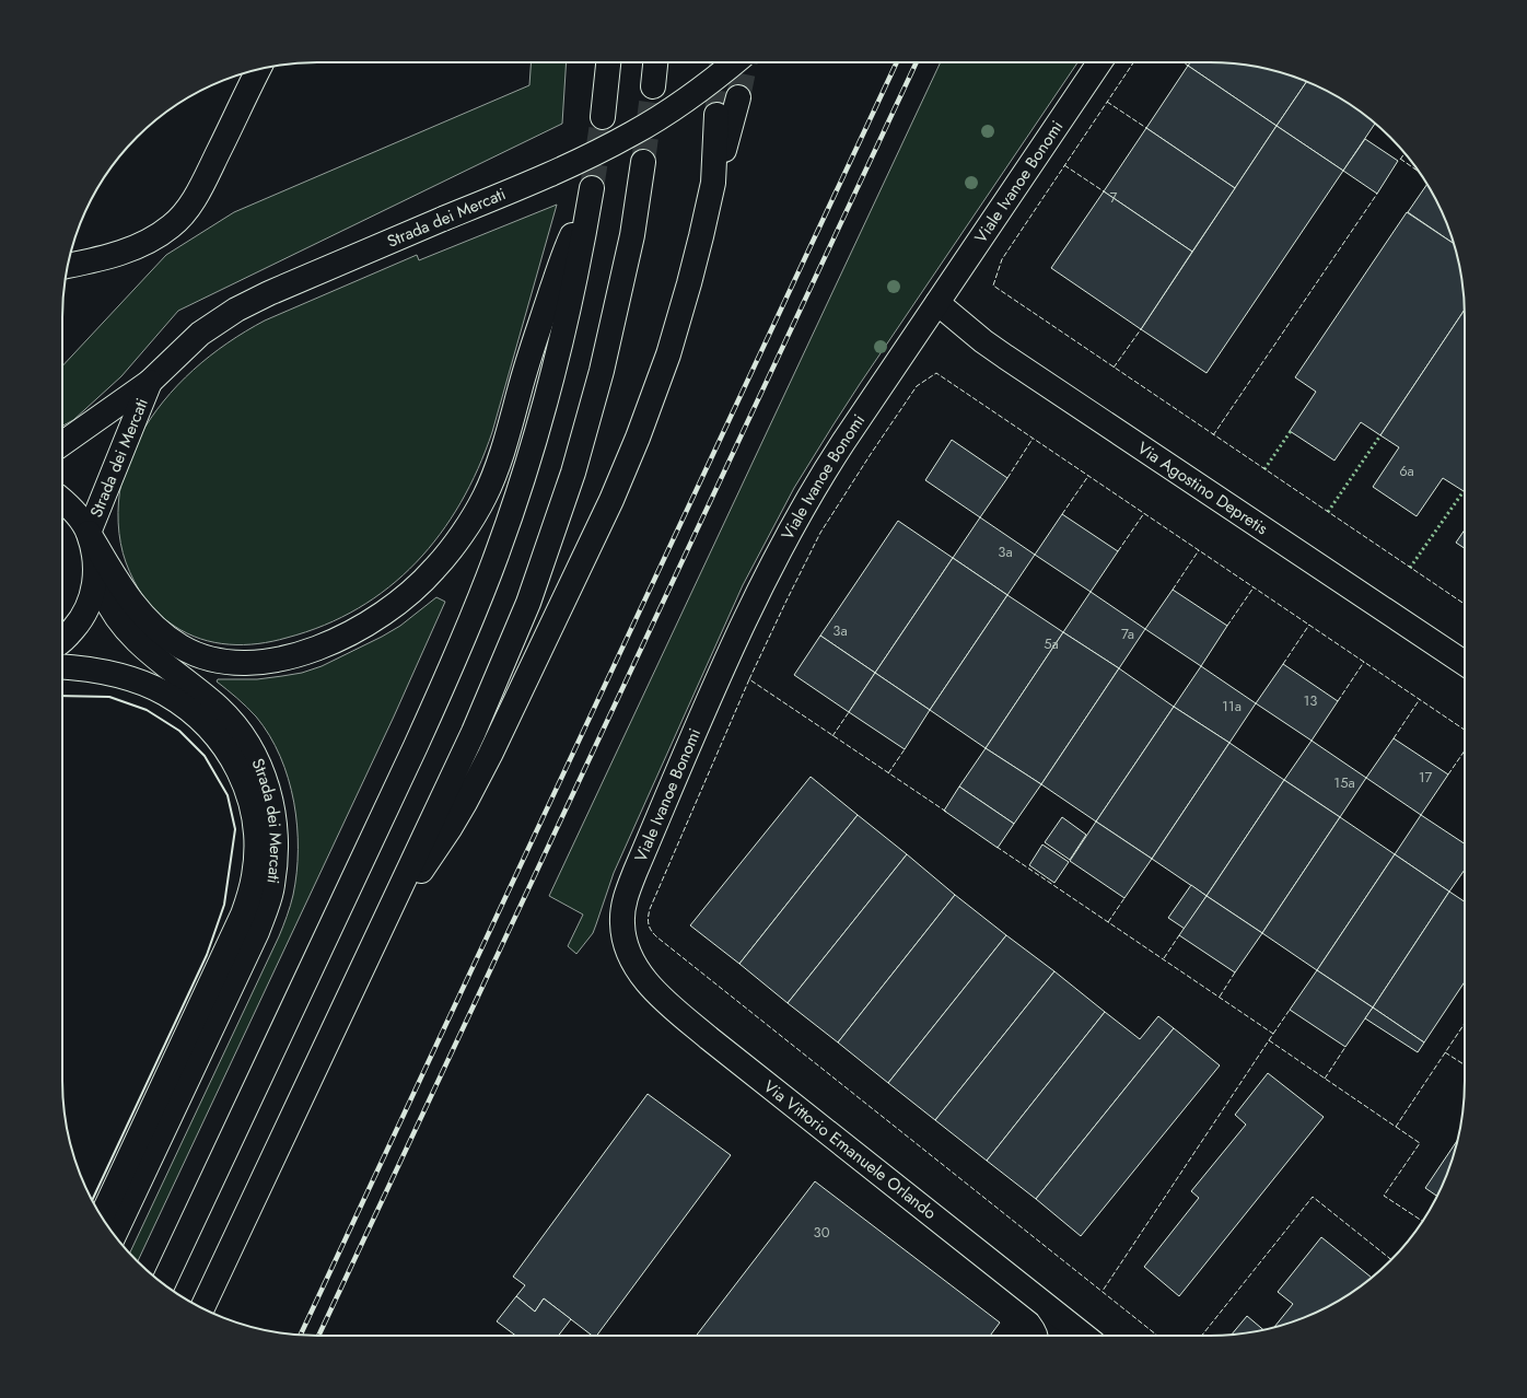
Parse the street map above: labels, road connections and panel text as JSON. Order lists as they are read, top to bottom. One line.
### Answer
{"streets":{"main road":["Viale Ivanoe Bonomi","Strada dei Mercati","Via Agostino Depretis","Via Vittorio Emanuele Orlando"]},"crossings":[["Viale Ivanoe Bonomi","Via Agostino Depretis"],["Viale Ivanoe Bonomi","Via Vittorio Emanuele Orlando"]],"house_numbers":["7","6a","3a","3a","7a","5a","13","11a","17","15a","30"]}
